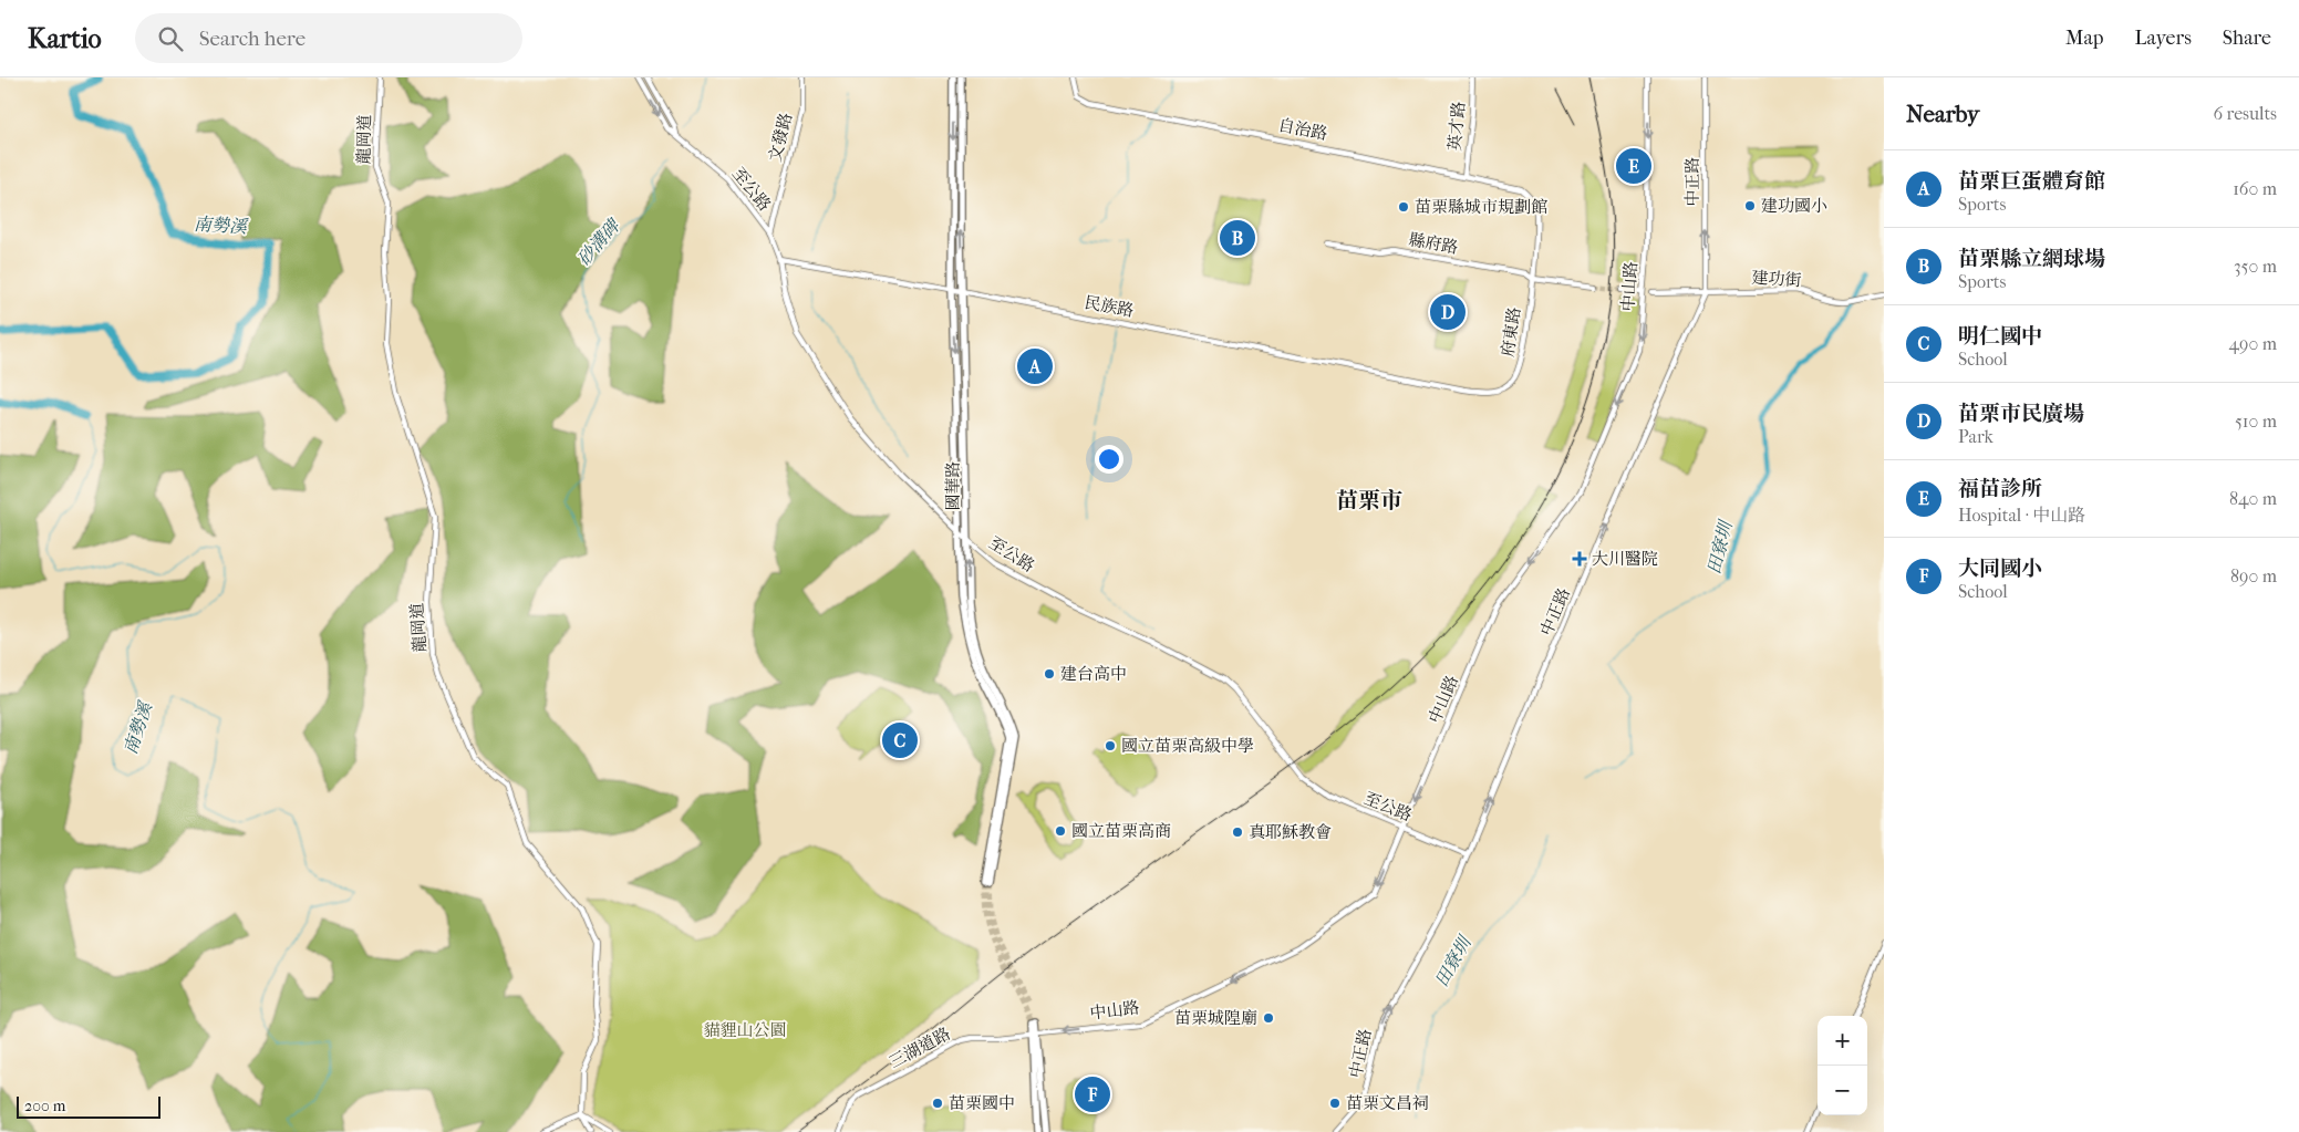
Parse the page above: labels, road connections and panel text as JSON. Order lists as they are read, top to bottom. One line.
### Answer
{"streets":{"main road":["國華路"],"street":["英才路","自治路","文發路","龍岡道","中正路","至公路","縣府路","建功街","中山路","民族路","府東路","三湖道路"]},"crossings":[["英才路","自治路"],["自治路","府東路"],["文發路","至公路"],["中正路","至公路"],["中正路","建功街"],["至公路","中山路"],["至公路","民族路"],["至公路","國華路"],["縣府路","府東路"],["中山路","三湖道路"],["民族路","府東路"],["民族路","國華路"]],"one_way":["中正路","中山路"],"districts":["苗栗市"],"water":["南勢溪","砂溝碑","田寮圳"],"parks":["貓貍山公園"],"places":{"other":["建功國小","苗栗縣城市規劃館","建台高中","國立苗栗高級中學","國立苗栗高商","真耶穌教會","苗栗城隍廟","苗栗國中","苗栗文昌祠"],"health":["大川醫院"]},"scale_bar":"200 m","page":{"header":"Kartio","search":"Search here","nav":["Map","Layers","Share"],"heading":["Nearby","6 results"],"pins":["E","B","D","A","C","F"],"list":[{"mark":"A","name":"苗栗巨蛋體育館","note":"Sports","value":"160 m"},{"mark":"B","name":"苗栗縣立網球場","note":"Sports","value":"350 m"},{"mark":"C","name":"明仁國中","note":"School","value":"490 m"},{"mark":"D","name":"苗栗市民廣場","note":"Park","value":"510 m"},{"mark":"E","name":"福苗診所","note":"Hospital · 中山路","value":"840 m"},{"mark":"F","name":"大同國小","note":"School","value":"890 m"}],"map_buttons":["+","−"],"scale":"200 m"}}
